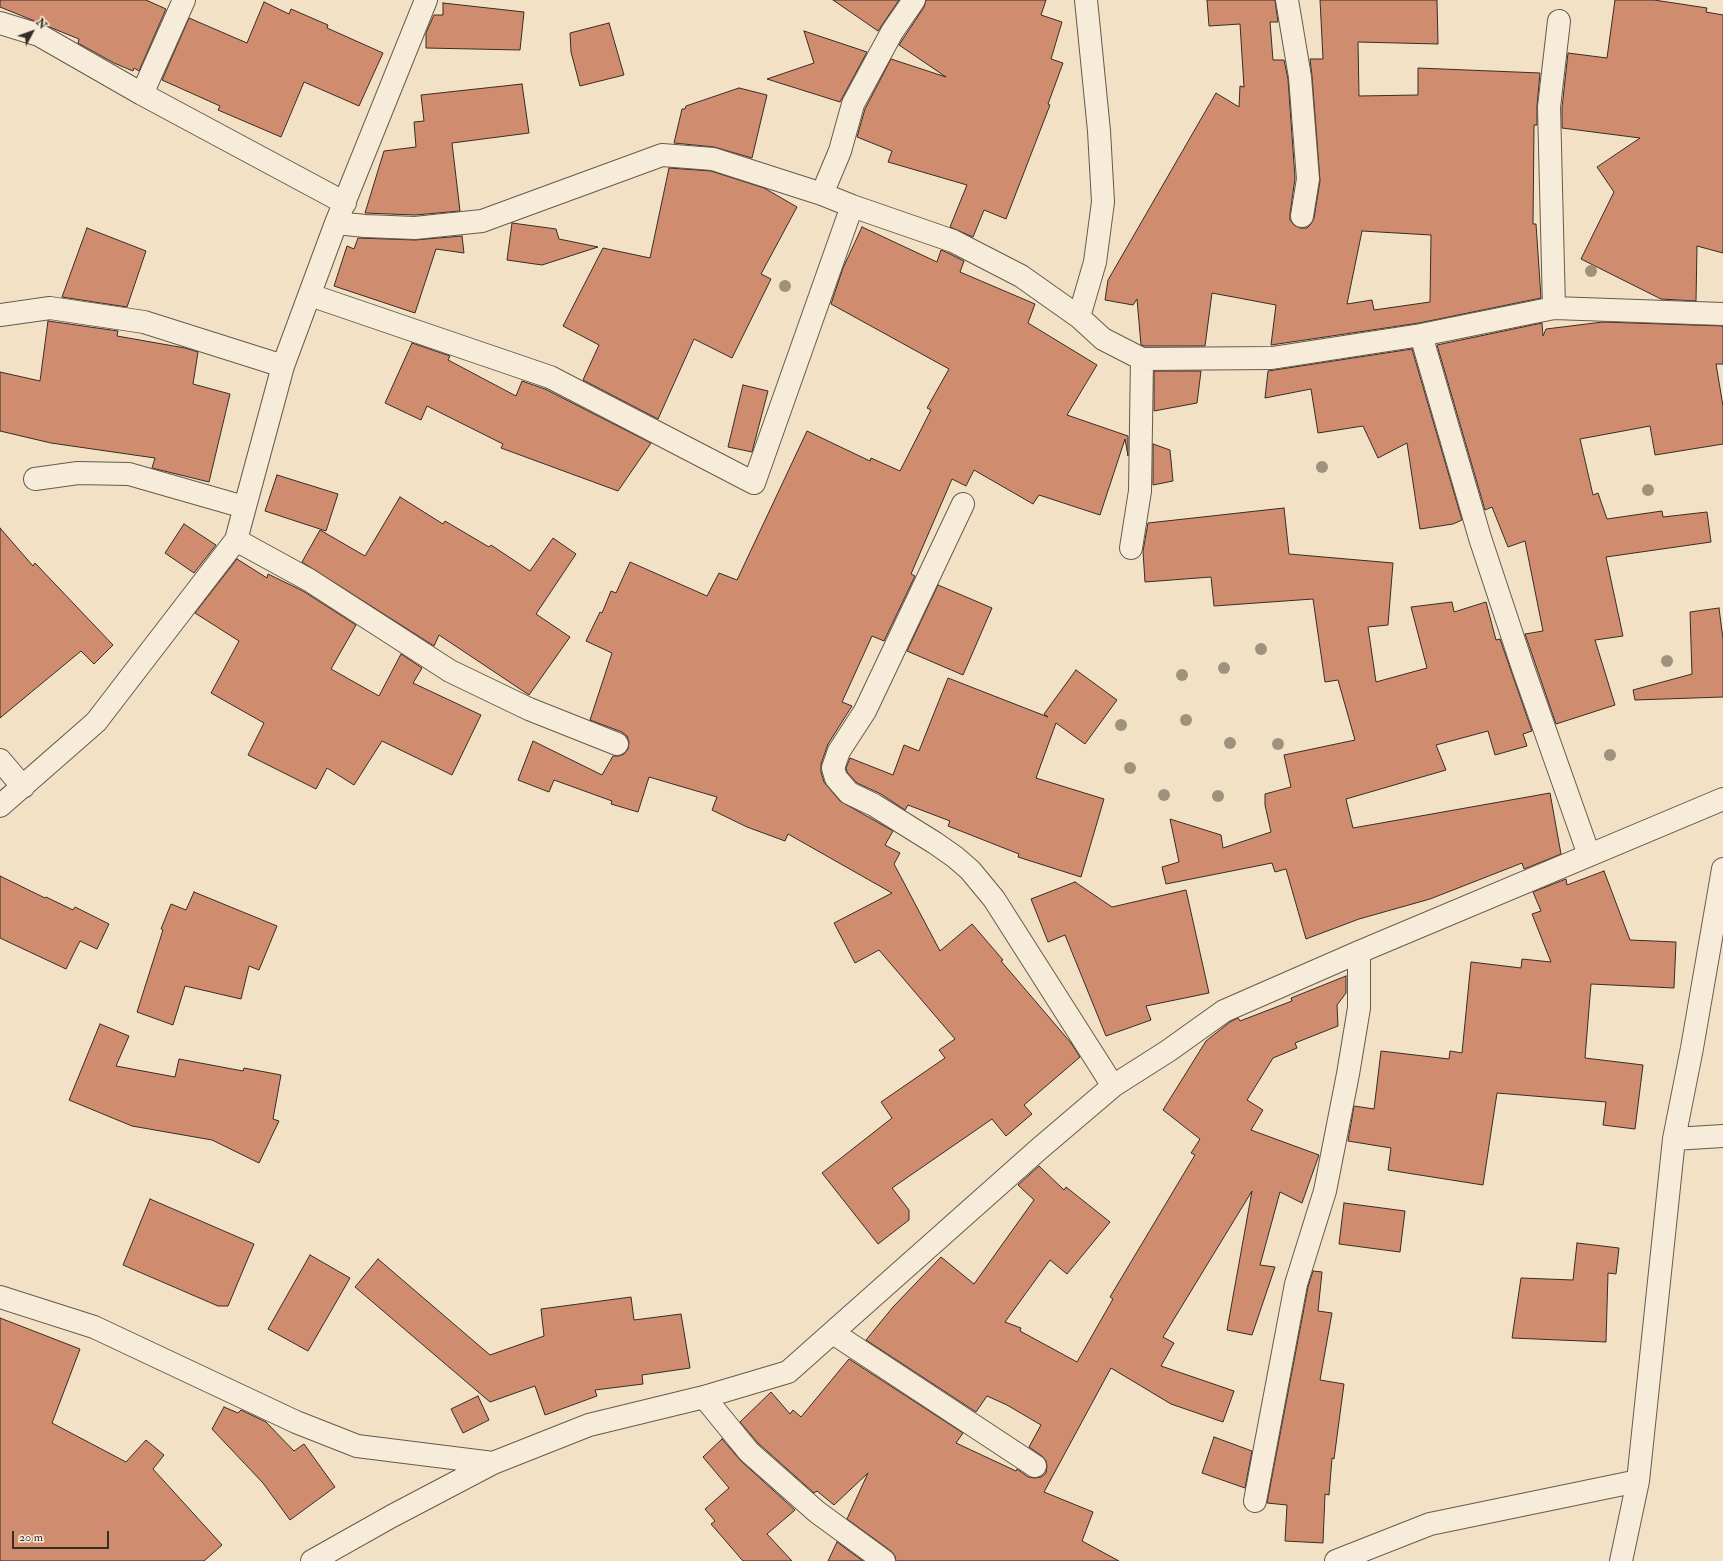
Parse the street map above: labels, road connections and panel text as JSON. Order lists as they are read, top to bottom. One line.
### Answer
{"scale_bar":"20 m","north":"top right"}
